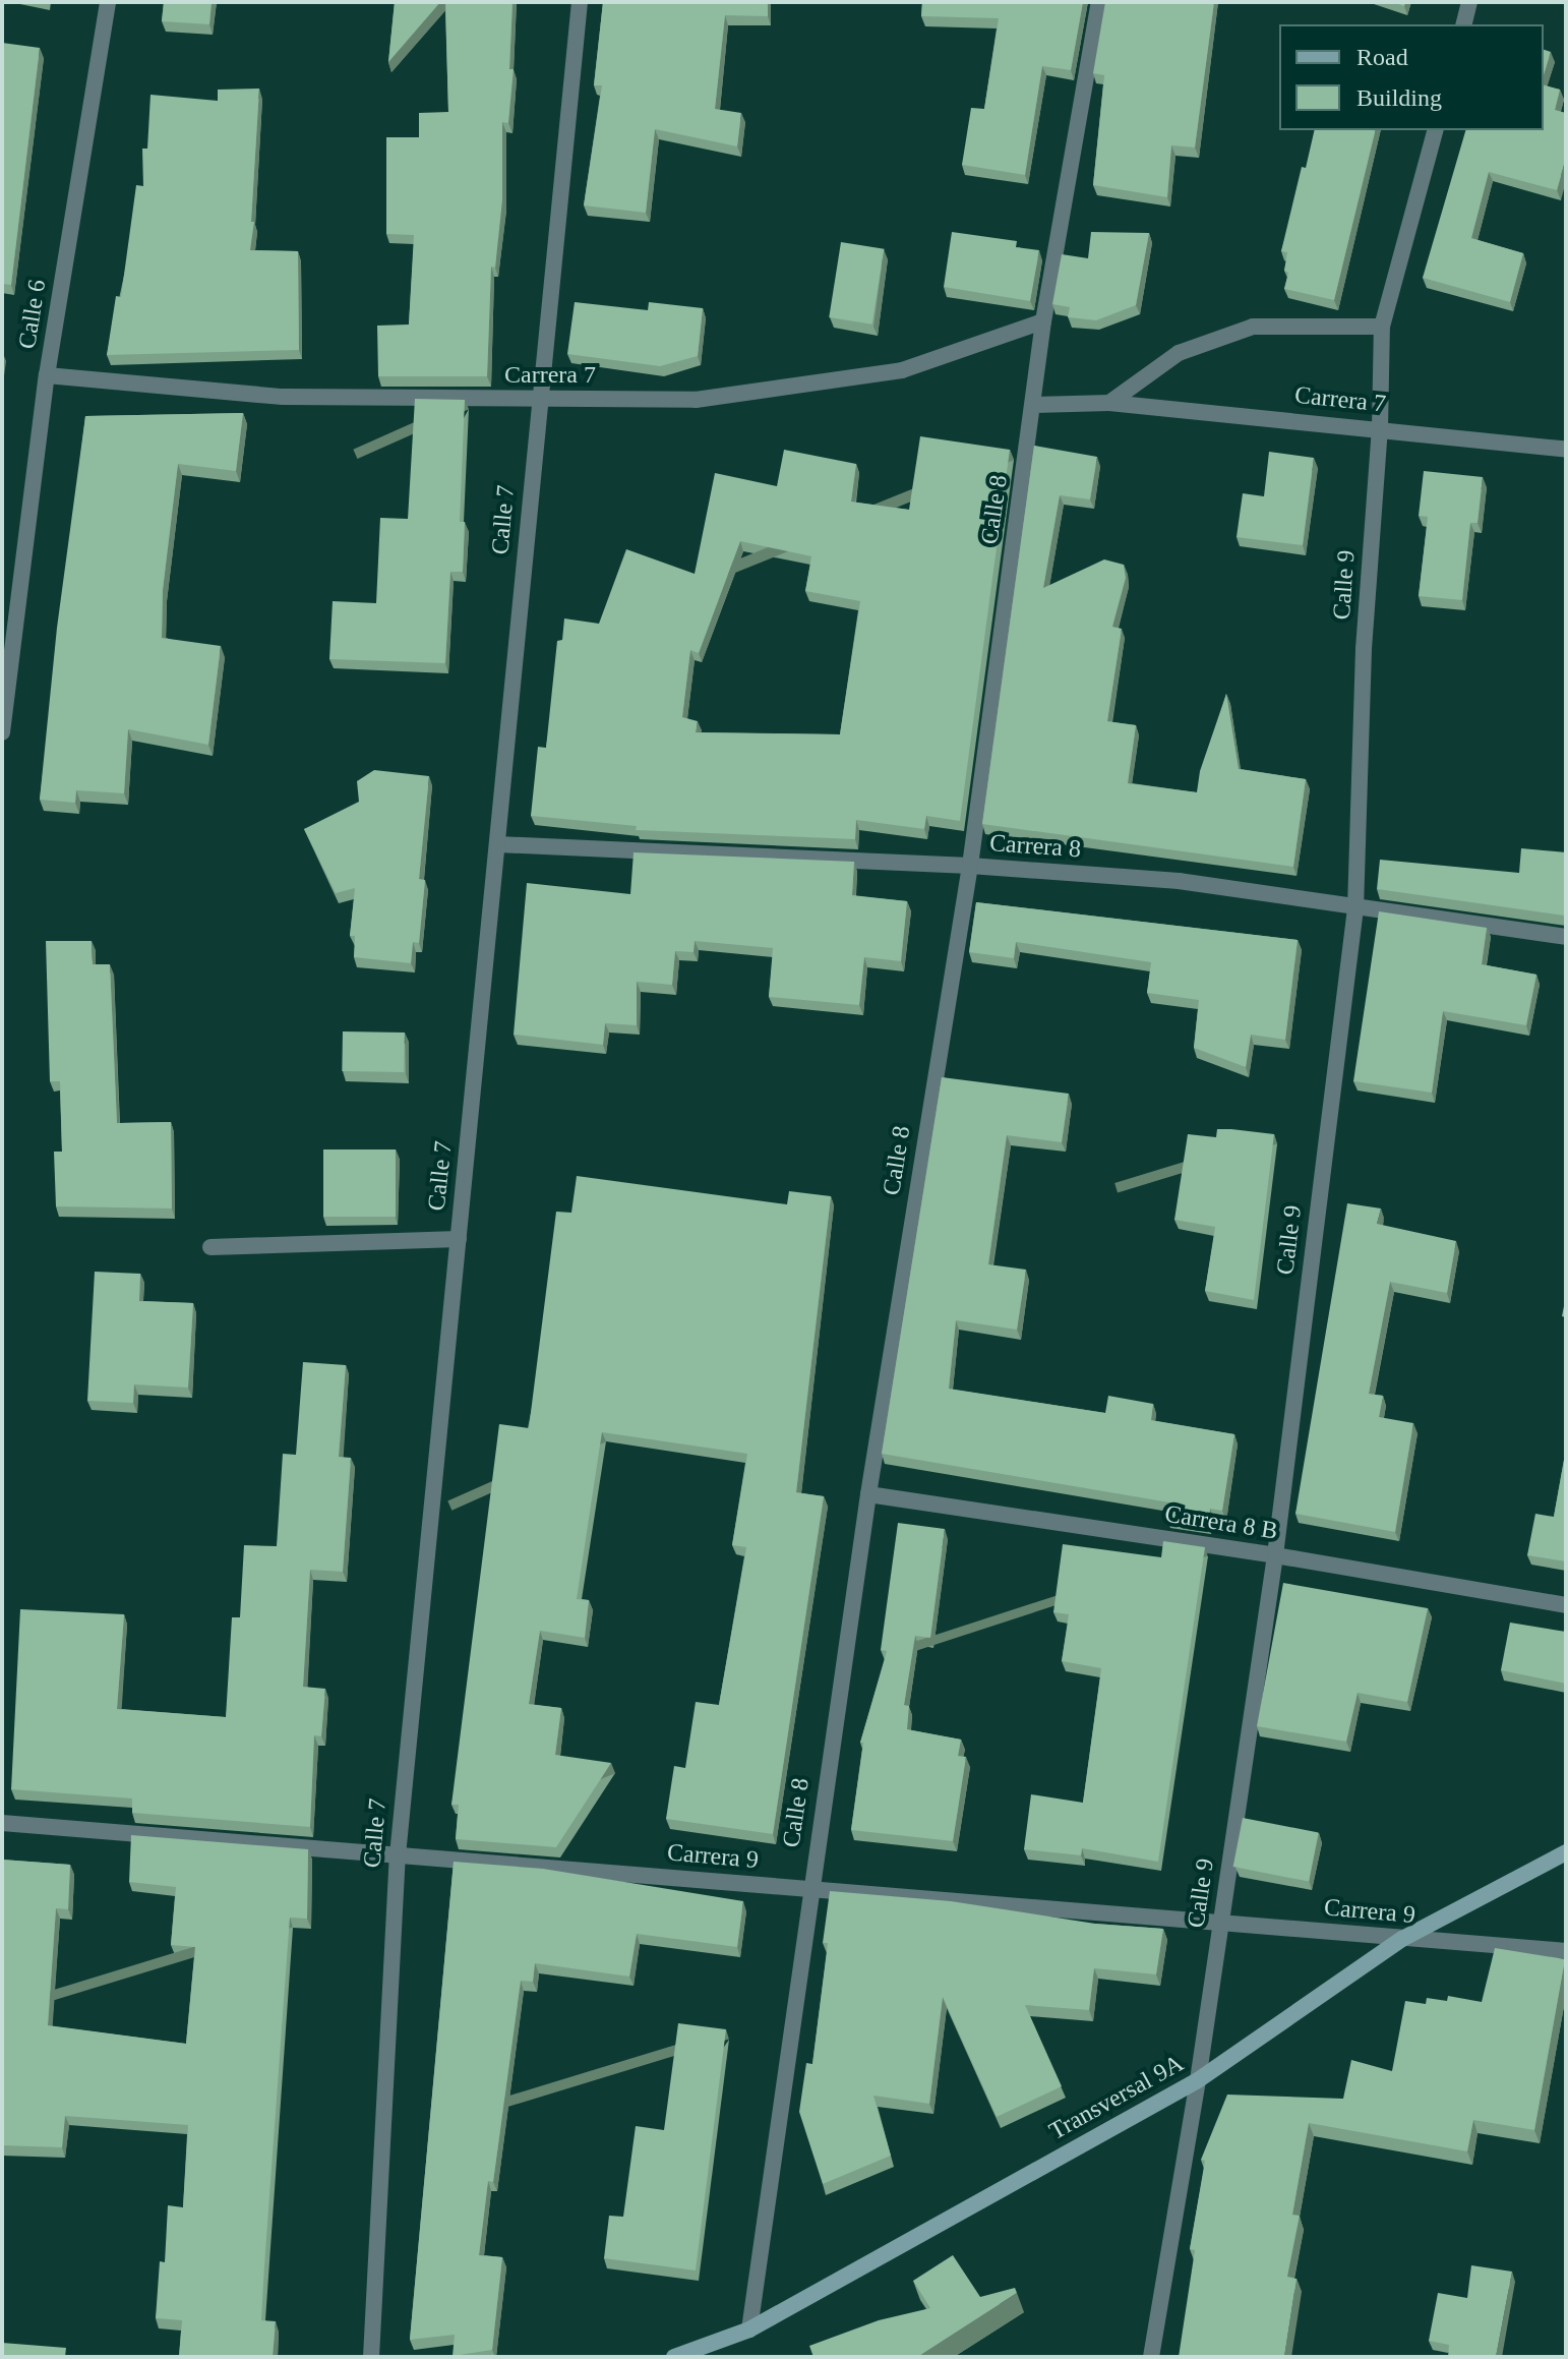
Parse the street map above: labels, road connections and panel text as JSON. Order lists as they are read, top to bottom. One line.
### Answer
{"streets":{"main road":["Transversal 9A"],"street":["Calle 6","Carrera 7","Calle 8","Calle 7","Calle 9","Carrera 8","Carrera 8 B","Carrera 9"]},"crossings":[["Calle 6","Carrera 7"],["Carrera 7","Calle 8"],["Carrera 7","Calle 7"],["Carrera 7","Calle 9"],["Calle 8","Carrera 8"],["Calle 8","Carrera 8 B"],["Calle 8","Carrera 9"],["Calle 8","Transversal 9A"],["Calle 7","Carrera 8"],["Calle 7","Carrera 9"],["Calle 9","Carrera 8"],["Calle 9","Carrera 8 B"],["Calle 9","Carrera 9"],["Calle 9","Transversal 9A"],["Carrera 9","Transversal 9A"]],"legend":["Road","Building"]}
